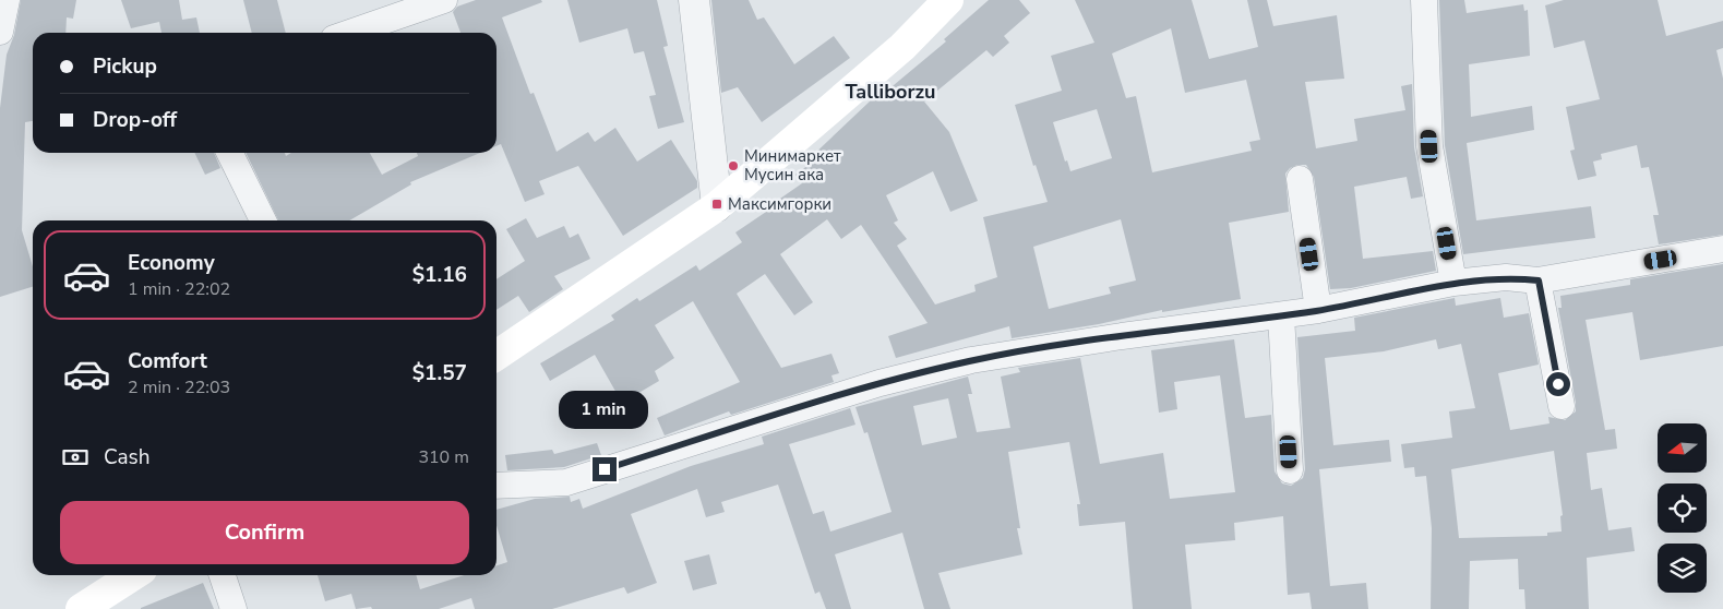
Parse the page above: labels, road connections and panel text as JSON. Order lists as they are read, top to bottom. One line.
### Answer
{"districts":["Talliborzu"],"places":{"other":["Минимаркет Мусин ака"],"transit":["Максимгорки"]},"north":"left","page":{"banner":["Pickup","Drop-off"],"list":[{"name":"Economy","note":"1 min · 22:02","value":"$1.16"},{"name":"Comfort","note":"2 min · 22:03","value":"$1.57"}],"bubble":"1 min","pay":["Cash","310 m"],"buttons":"Confirm"}}
